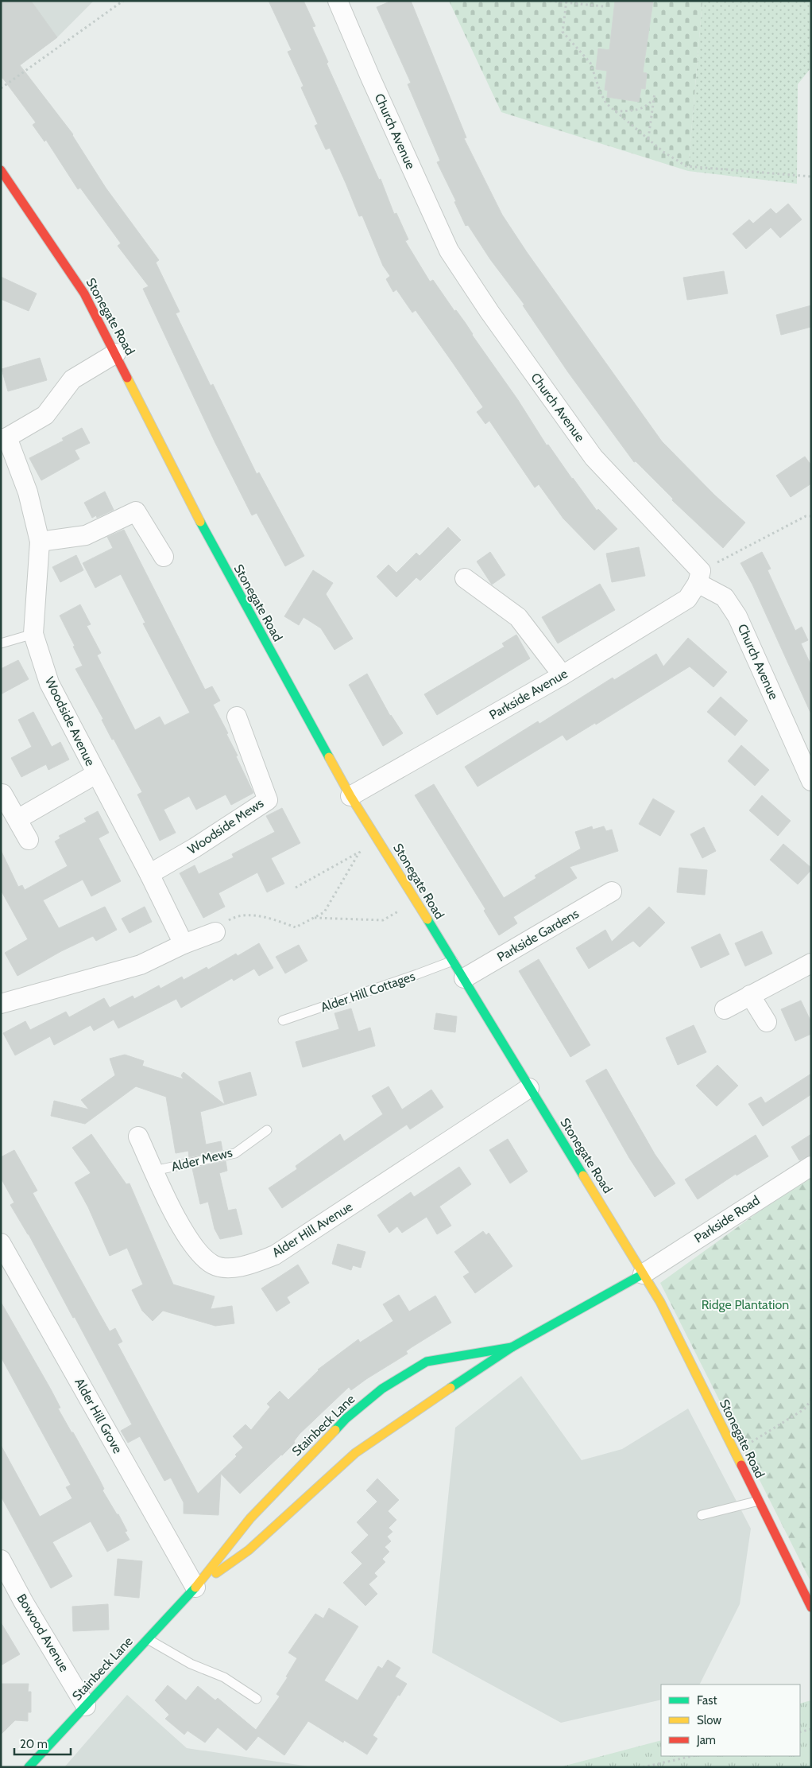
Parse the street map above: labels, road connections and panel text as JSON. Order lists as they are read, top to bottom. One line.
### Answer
{"streets":{"main road":["Stonegate Road","Stainbeck Lane"],"street":["Church Avenue","Parkside Avenue","Woodside Avenue","Woodside Mews","Parkside Gardens","Parkside Road","Alder Hill Avenue","Alder Hill Grove","Bowood Avenue"],"lane":["Alder Hill Cottages","Alder Mews"]},"crossings":[["Church Avenue","Parkside Avenue"],["Stonegate Road","Parkside Avenue"],["Stonegate Road","Parkside Gardens"],["Stonegate Road","Alder Hill Cottages"],["Stonegate Road","Parkside Road"],["Stonegate Road","Alder Hill Avenue"],["Stonegate Road","Stainbeck Lane"],["Woodside Avenue","Woodside Mews"],["Alder Mews","Alder Hill Avenue"],["Parkside Road","Stainbeck Lane"],["Alder Hill Grove","Stainbeck Lane"],["Stainbeck Lane","Bowood Avenue"]],"parks":["Ridge Plantation"],"legend":["Fast","Slow","Jam"],"scale_bar":"20 m"}
